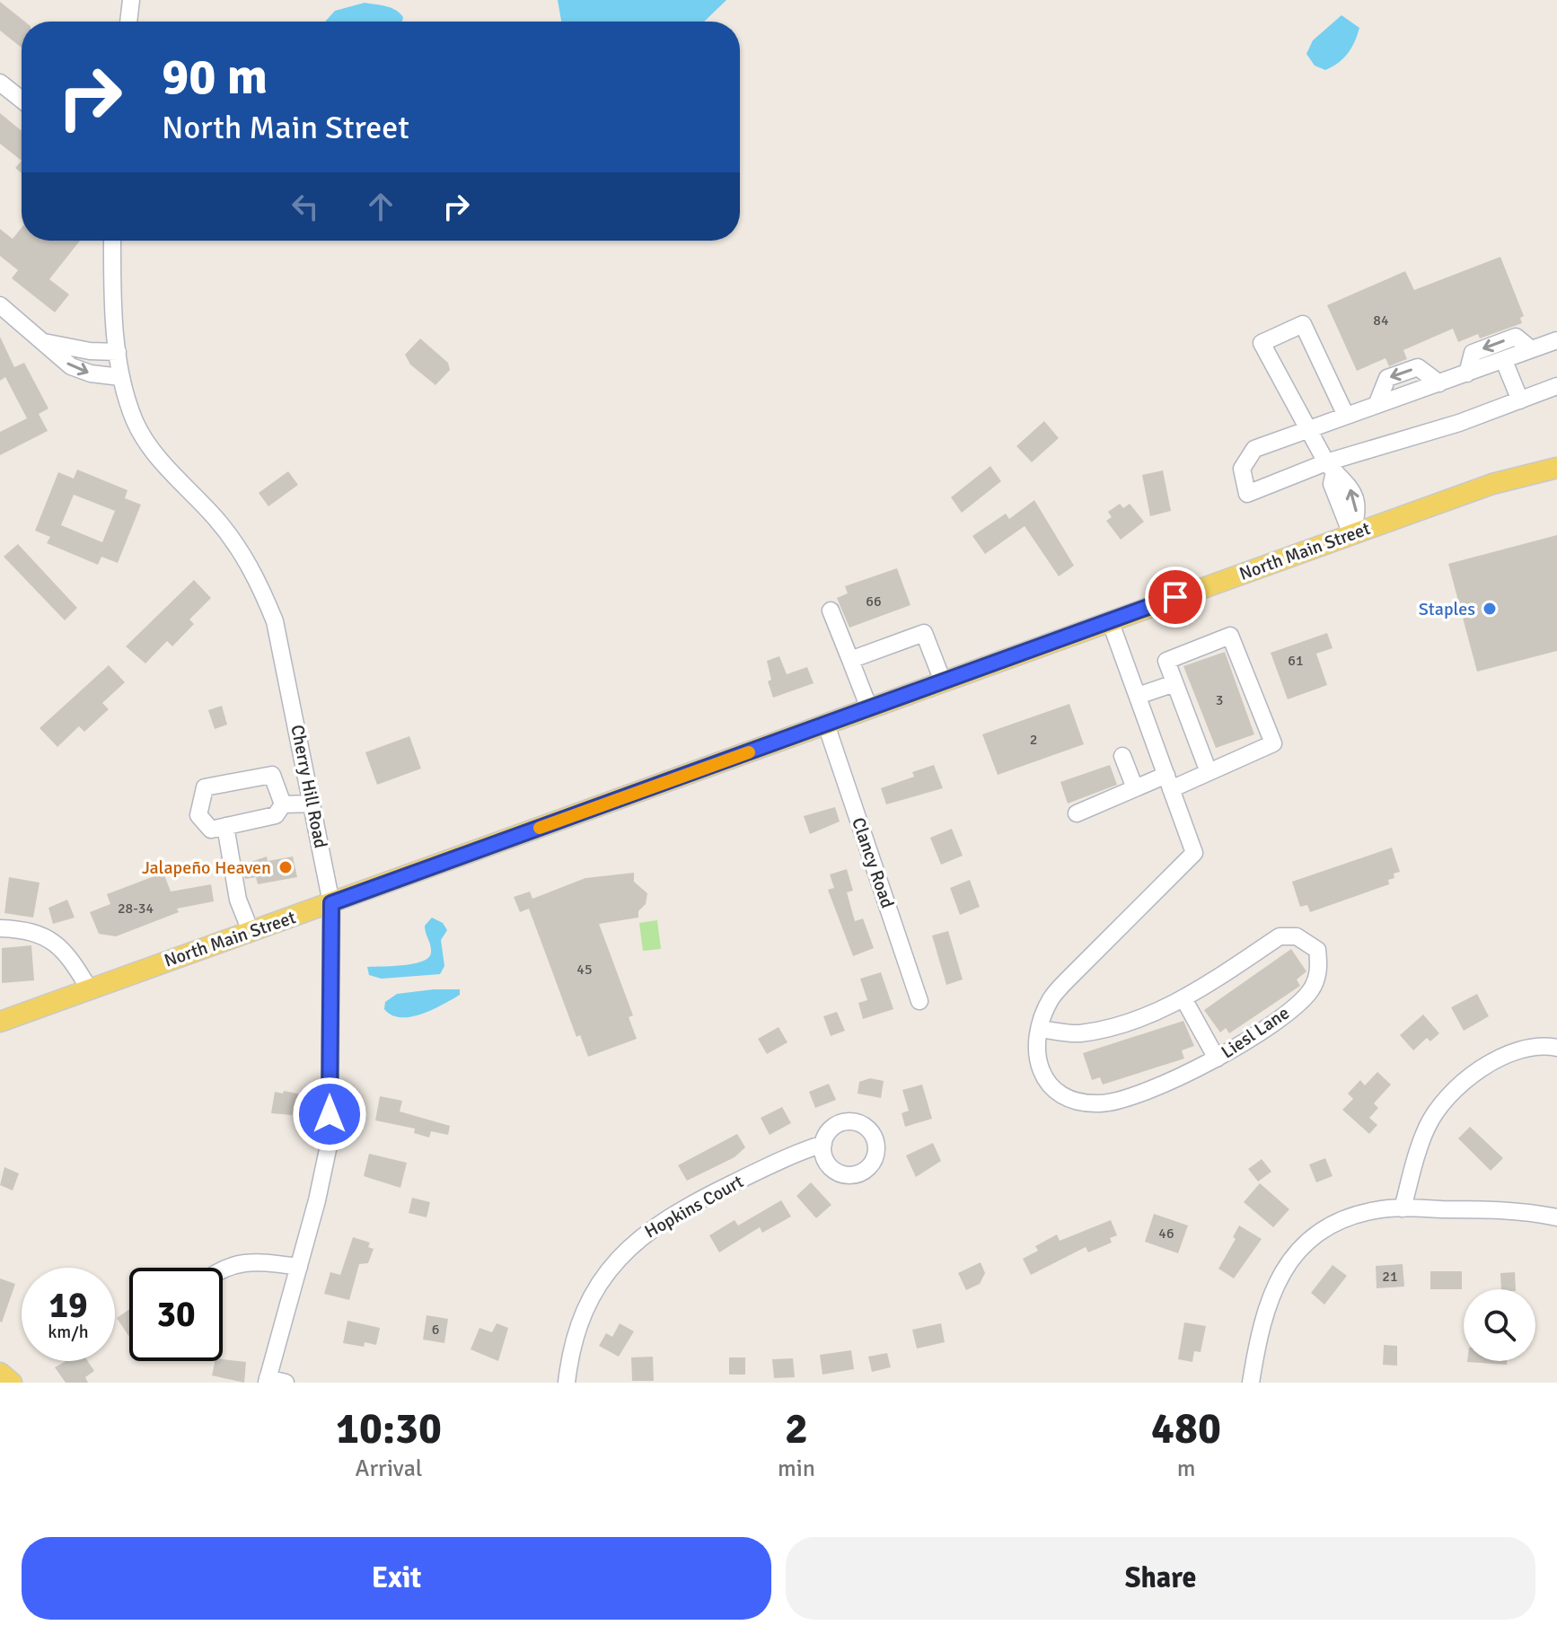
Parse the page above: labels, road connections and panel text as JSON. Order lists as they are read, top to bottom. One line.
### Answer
{"streets":{"main road":["North Main Street"],"street":["Cherry Hill Road","Clancy Road","Liesl Lane","Hopkins Court"]},"crossings":[["North Main Street","Cherry Hill Road"],["North Main Street","Clancy Road"],["North Main Street","Liesl Lane"]],"places":["Staples","Jalapeño Heaven"],"house_numbers":["84","66","61","3","2","28-34","45","46","21","6"],"page":{"turn":["90 m","North Main Street"],"speed":"19 km/h","limit":"30","eta":["10:30","Arrival","2","min","480","m"],"buttons":["Exit","Share"]}}
